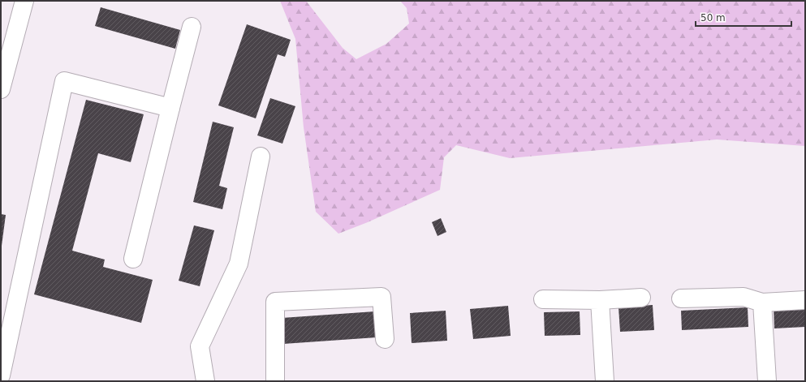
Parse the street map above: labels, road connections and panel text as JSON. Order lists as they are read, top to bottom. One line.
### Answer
{"scale_bar":"50 m"}
